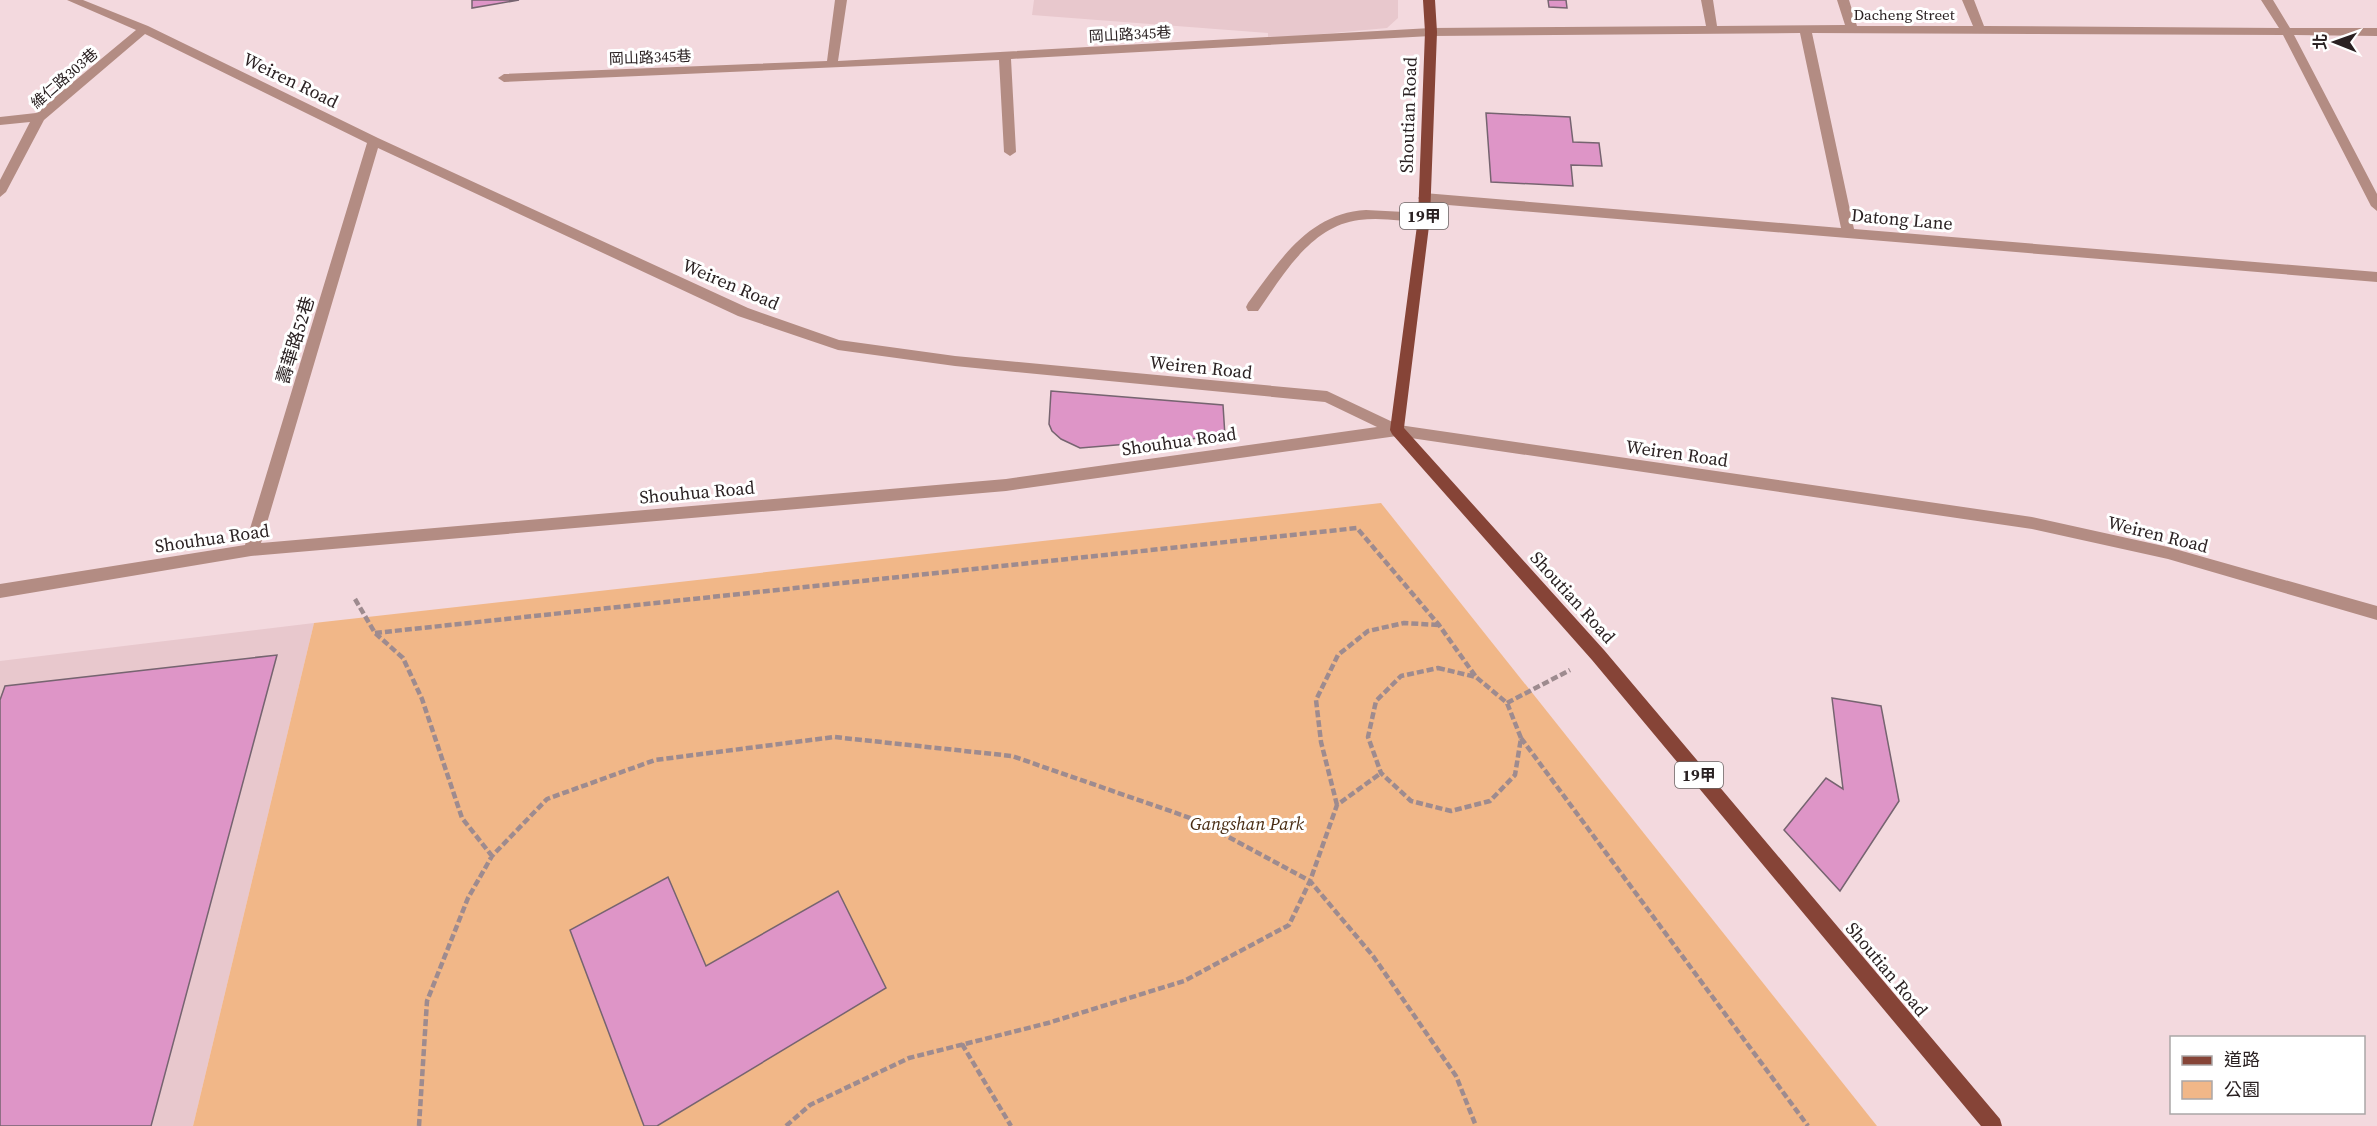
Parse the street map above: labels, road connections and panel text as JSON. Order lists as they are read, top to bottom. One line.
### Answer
{"streets":{"main road":["Shoutian Road","19甲"],"street":["Dacheng Street","岡山路345巷","維仁路303巷","Weiren Road","Datong Lane","壽華路52巷","Shouhua Road"]},"crossings":[["Dacheng Street","岡山路345巷"],["Dacheng Street","Shoutian Road"],["岡山路345巷","Shoutian Road"],["維仁路303巷","Weiren Road"],["Weiren Road","Shoutian Road"],["Weiren Road","壽華路52巷"],["Weiren Road","Shouhua Road"],["Shoutian Road","Datong Lane"],["Shoutian Road","Shouhua Road"],["壽華路52巷","Shouhua Road"]],"parks":["Gangshan Park"],"legend":["道路","公園"],"north":"left"}
